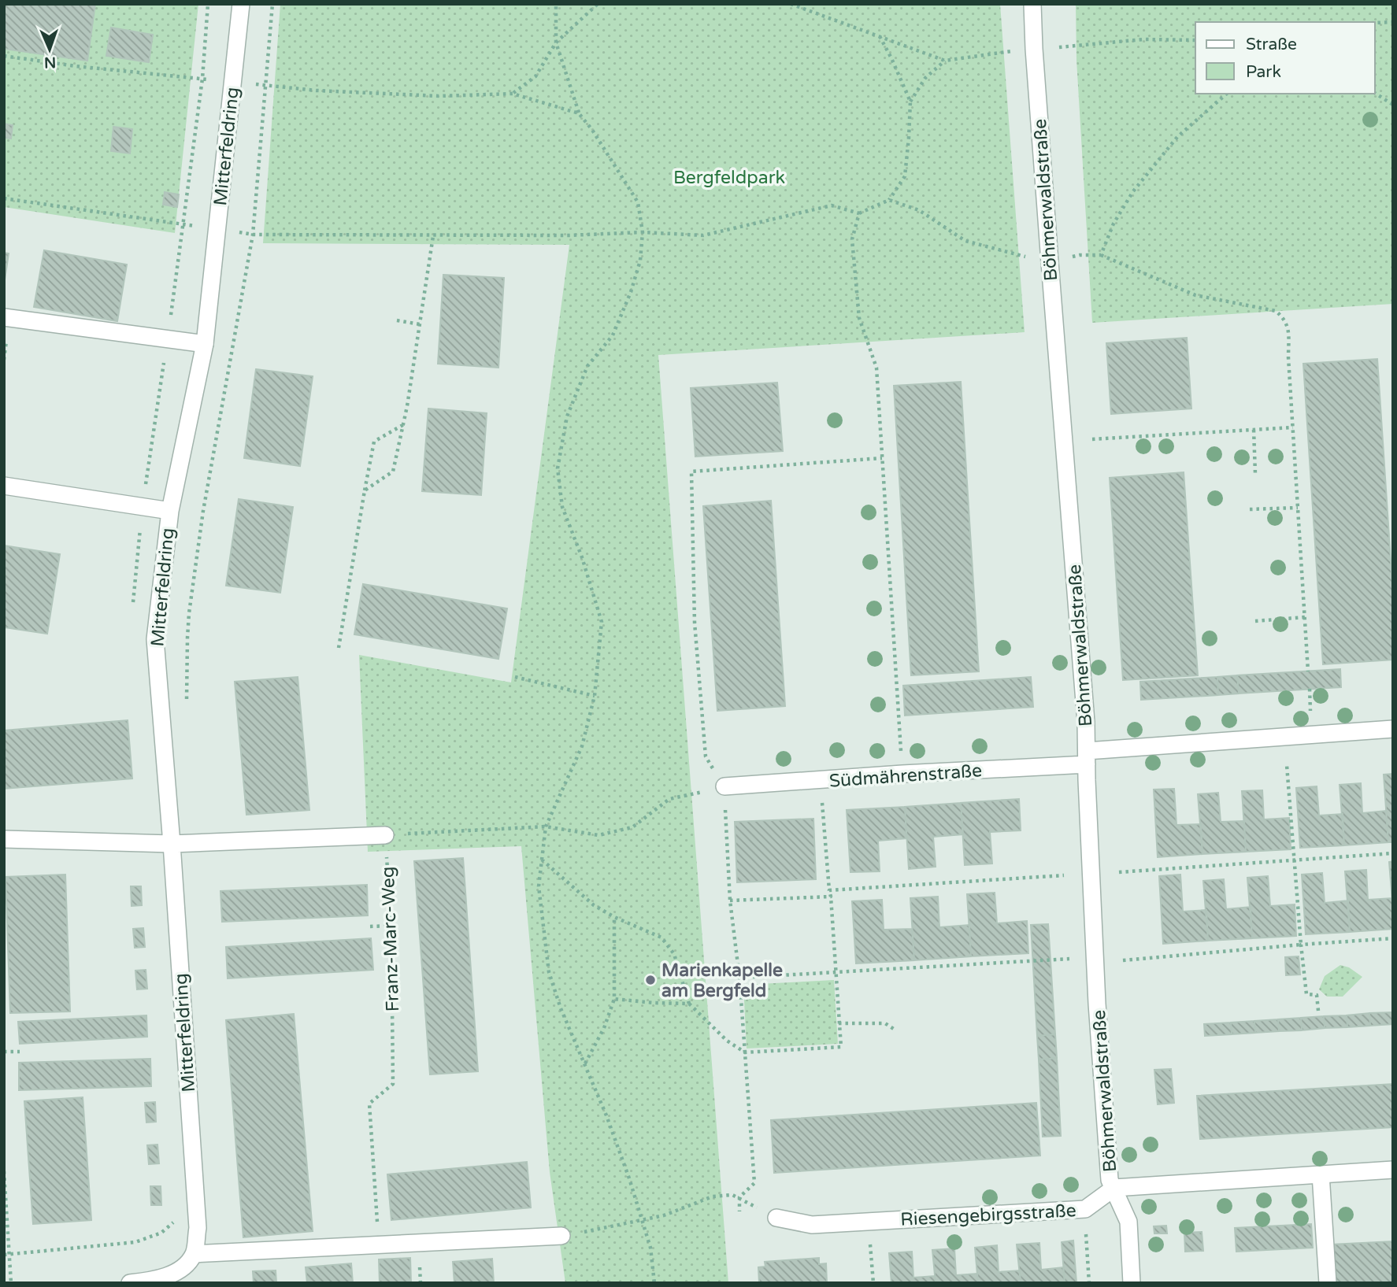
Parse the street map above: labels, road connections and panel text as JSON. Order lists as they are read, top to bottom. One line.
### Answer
{"streets":{"street":["Mitterfeldring","Böhmerwaldstraße","Südmährenstraße","Riesengebirgsstraße"],"path":["Franz-Marc-Weg"]},"crossings":[["Böhmerwaldstraße","Südmährenstraße"],["Böhmerwaldstraße","Riesengebirgsstraße"]],"parks":["Bergfeldpark"],"places":["Marienkapelle am Bergfeld"],"legend":["Straße","Park"],"north":"bottom"}
